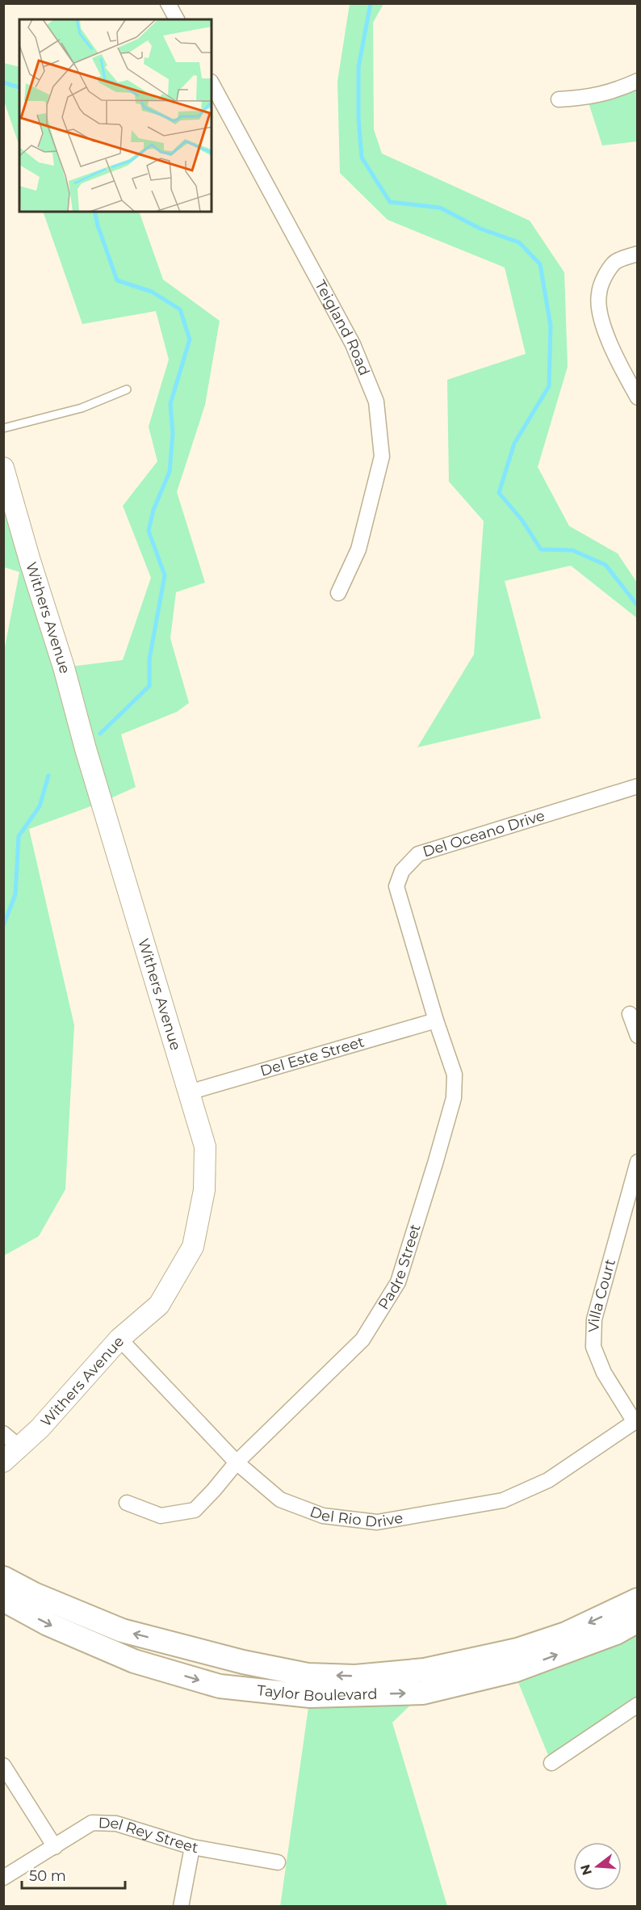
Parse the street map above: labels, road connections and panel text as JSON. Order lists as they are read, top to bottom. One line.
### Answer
{"streets":{"main road":["Taylor Boulevard"],"street":["Teigland Road","Withers Avenue","Del Oceano Drive","Del Este Street","Padre Street","Villa Court","Del Rio Drive","Del Rey Street"]},"crossings":[["Withers Avenue","Del Este Street"],["Withers Avenue","Del Rio Drive"],["Del Oceano Drive","Del Este Street"],["Del Oceano Drive","Padre Street"],["Del Este Street","Padre Street"],["Padre Street","Del Rio Drive"],["Villa Court","Del Rio Drive"]],"scale_bar":"50 m","north":"left"}
